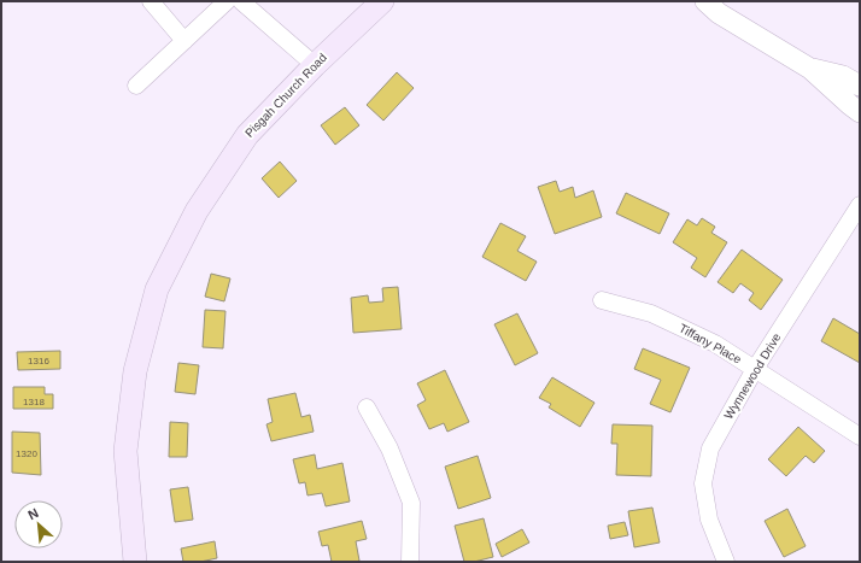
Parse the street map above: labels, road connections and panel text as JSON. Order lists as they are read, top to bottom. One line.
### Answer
{"streets":{"main road":["Pisgah Church Road"],"street":["Tiffany Place","Wynnewood Drive"]},"crossings":[["Tiffany Place","Wynnewood Drive"]],"house_numbers":["1316","1318","1320"],"north":"top left"}
